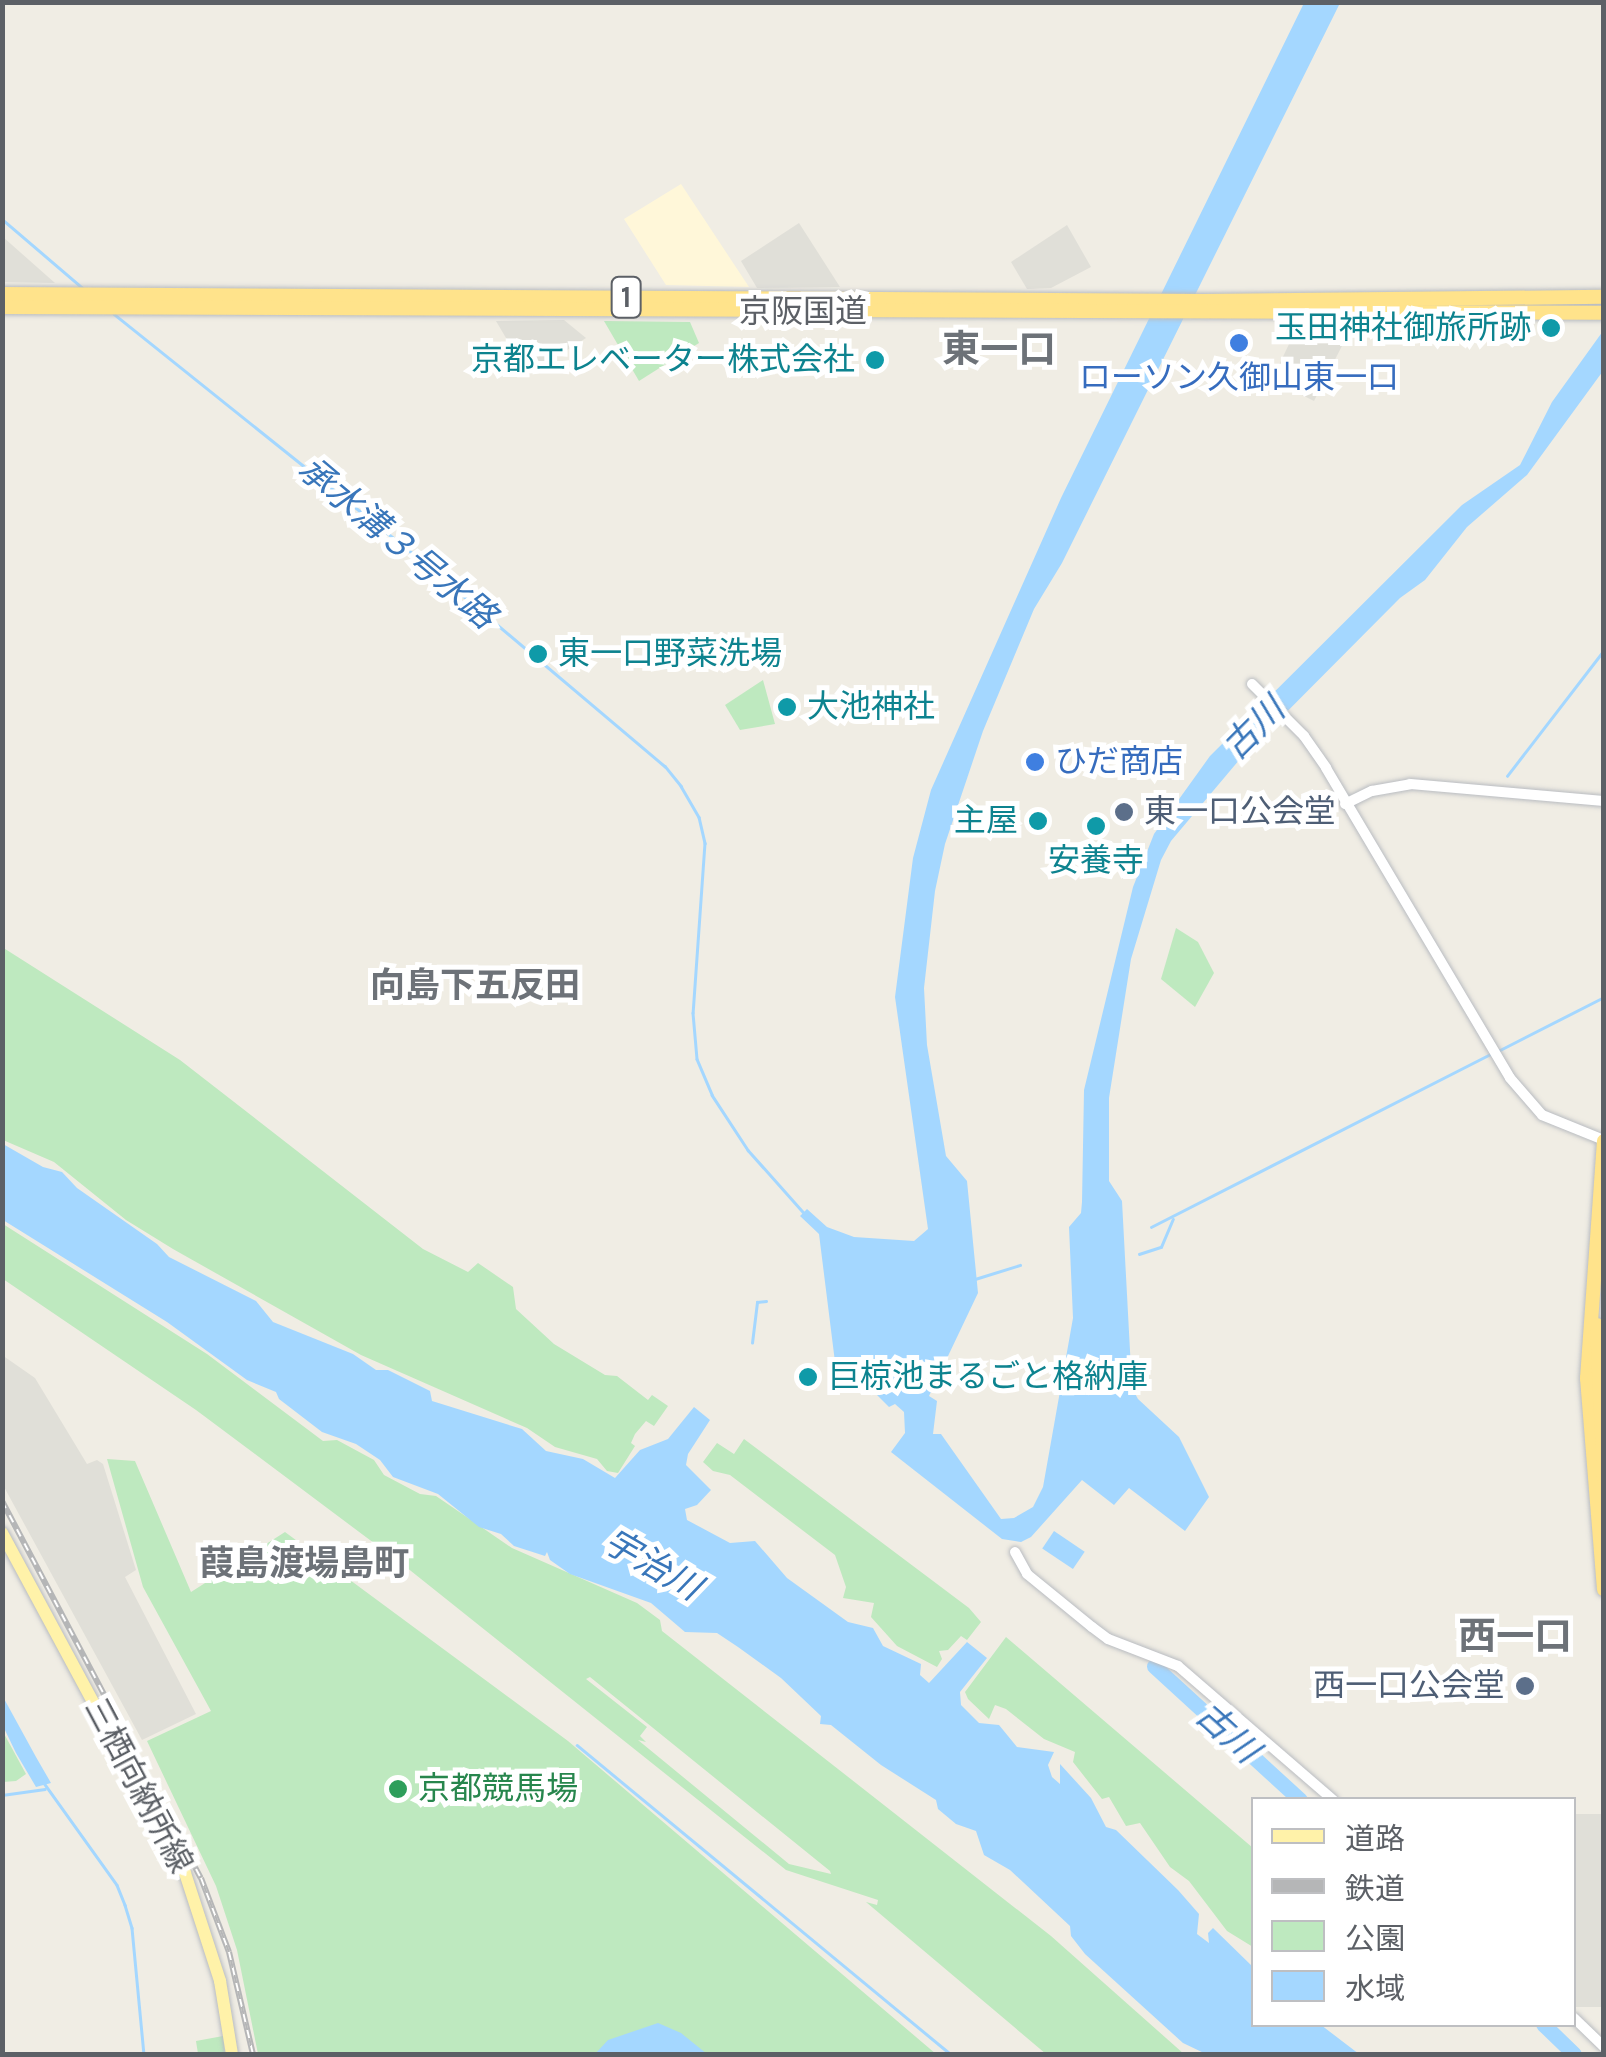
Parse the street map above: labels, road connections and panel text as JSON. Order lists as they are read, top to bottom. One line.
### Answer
{"streets":{"highway":["1","京阪国道"],"main road":["三栖向納所線"]},"districts":["東一口","向島下五反田","葭島渡場島町","西一口"],"water":["承水溝３号水路","古川","宇治川"],"places":["玉田神社御旅所跡","ローソン久御山東一口","京都エレベーター株式会社","東一口野菜洗場","大池神社","ひだ商店","東一口公会堂","主屋","安養寺","巨椋池まるごと格納庫","西一口公会堂","京都競馬場"],"legend":["道路","鉄道","公園","水域"]}
